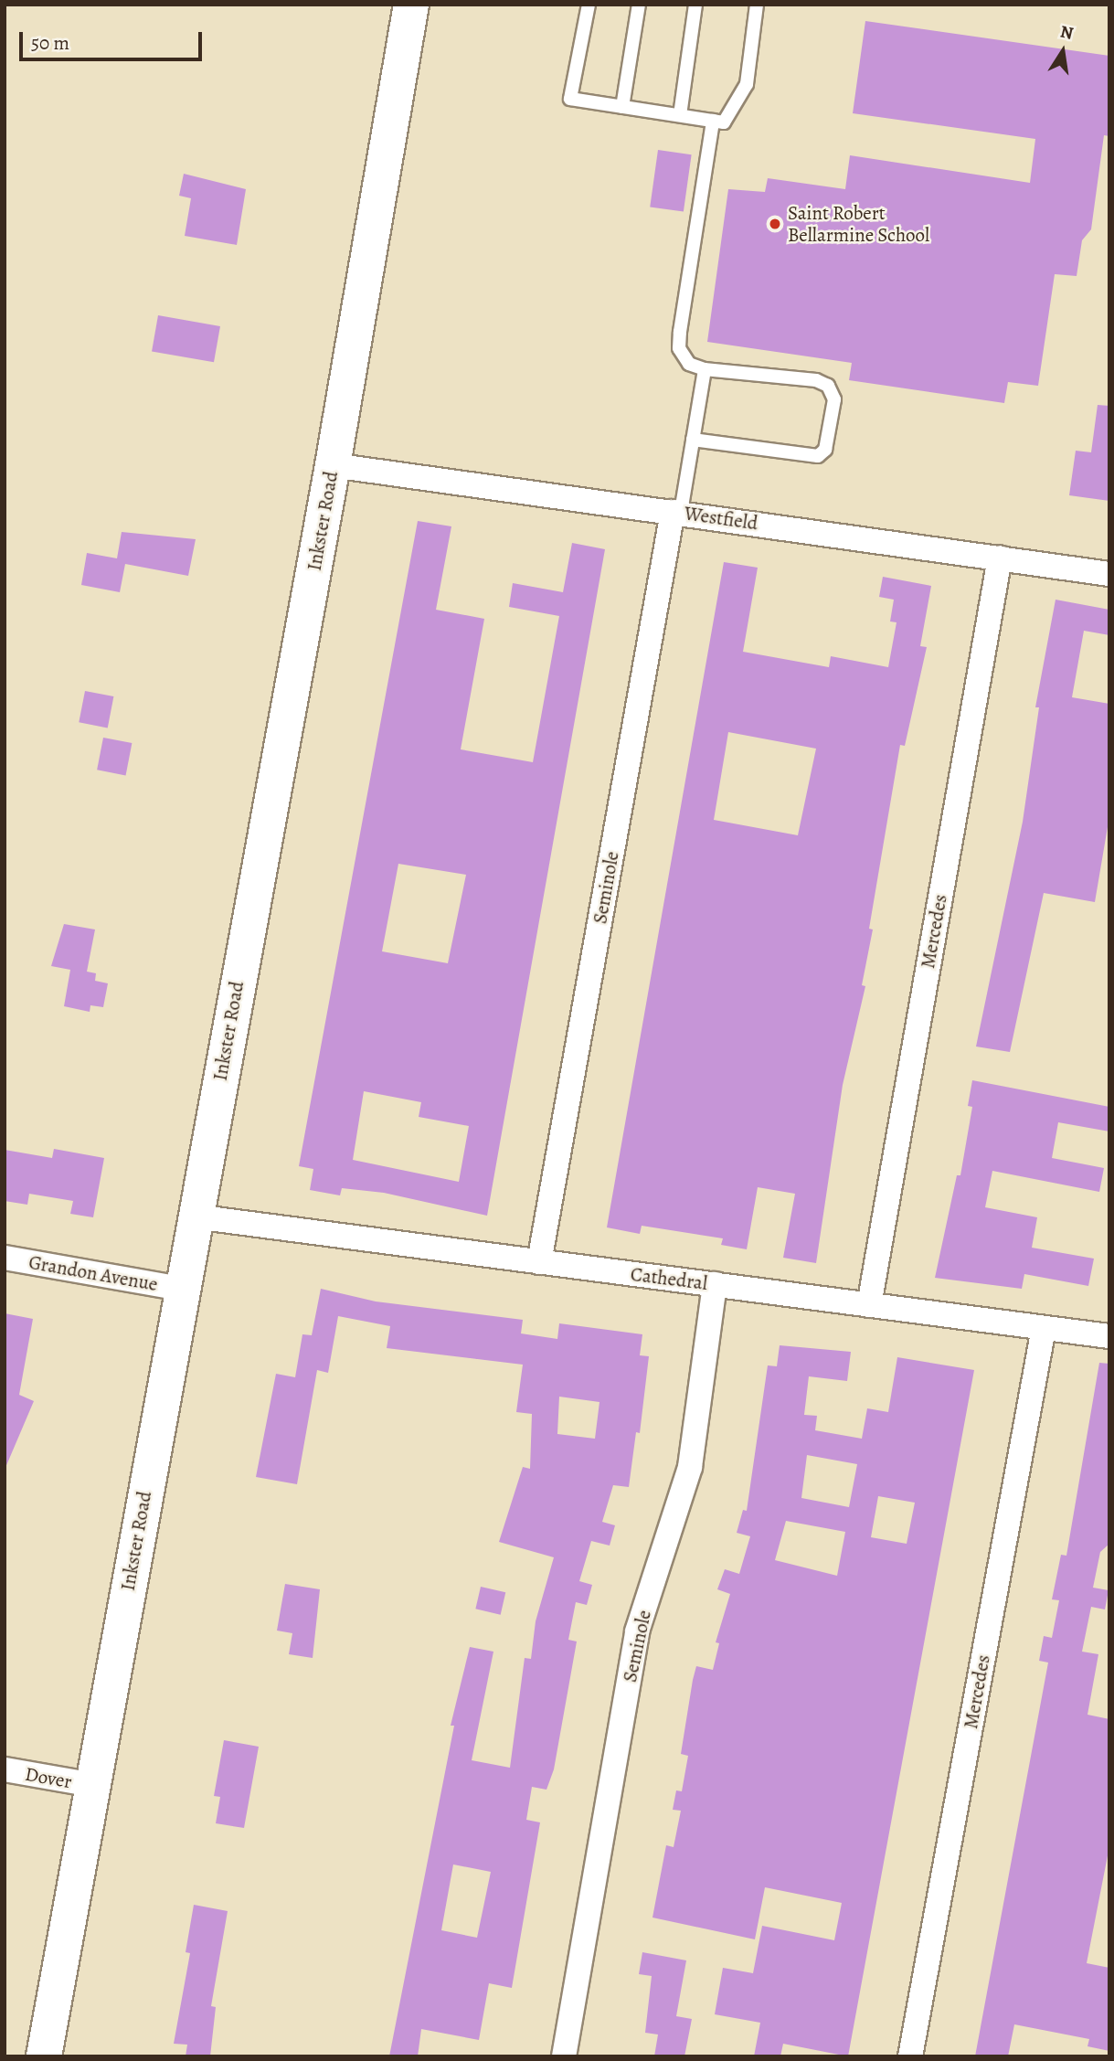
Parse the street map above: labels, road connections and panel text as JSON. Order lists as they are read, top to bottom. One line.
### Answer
{"streets":{"main road":["Inkster Road"],"street":["Westfield","Seminole","Mercedes","Grandon Avenue","Cathedral","Dover"]},"crossings":[["Westfield","Inkster Road"],["Westfield","Seminole"],["Westfield","Mercedes"],["Inkster Road","Grandon Avenue"],["Inkster Road","Cathedral"],["Inkster Road","Dover"],["Seminole","Cathedral"],["Mercedes","Cathedral"]],"places":["Saint Robert Bellarmine School"],"scale_bar":"50 m","north":"top"}
